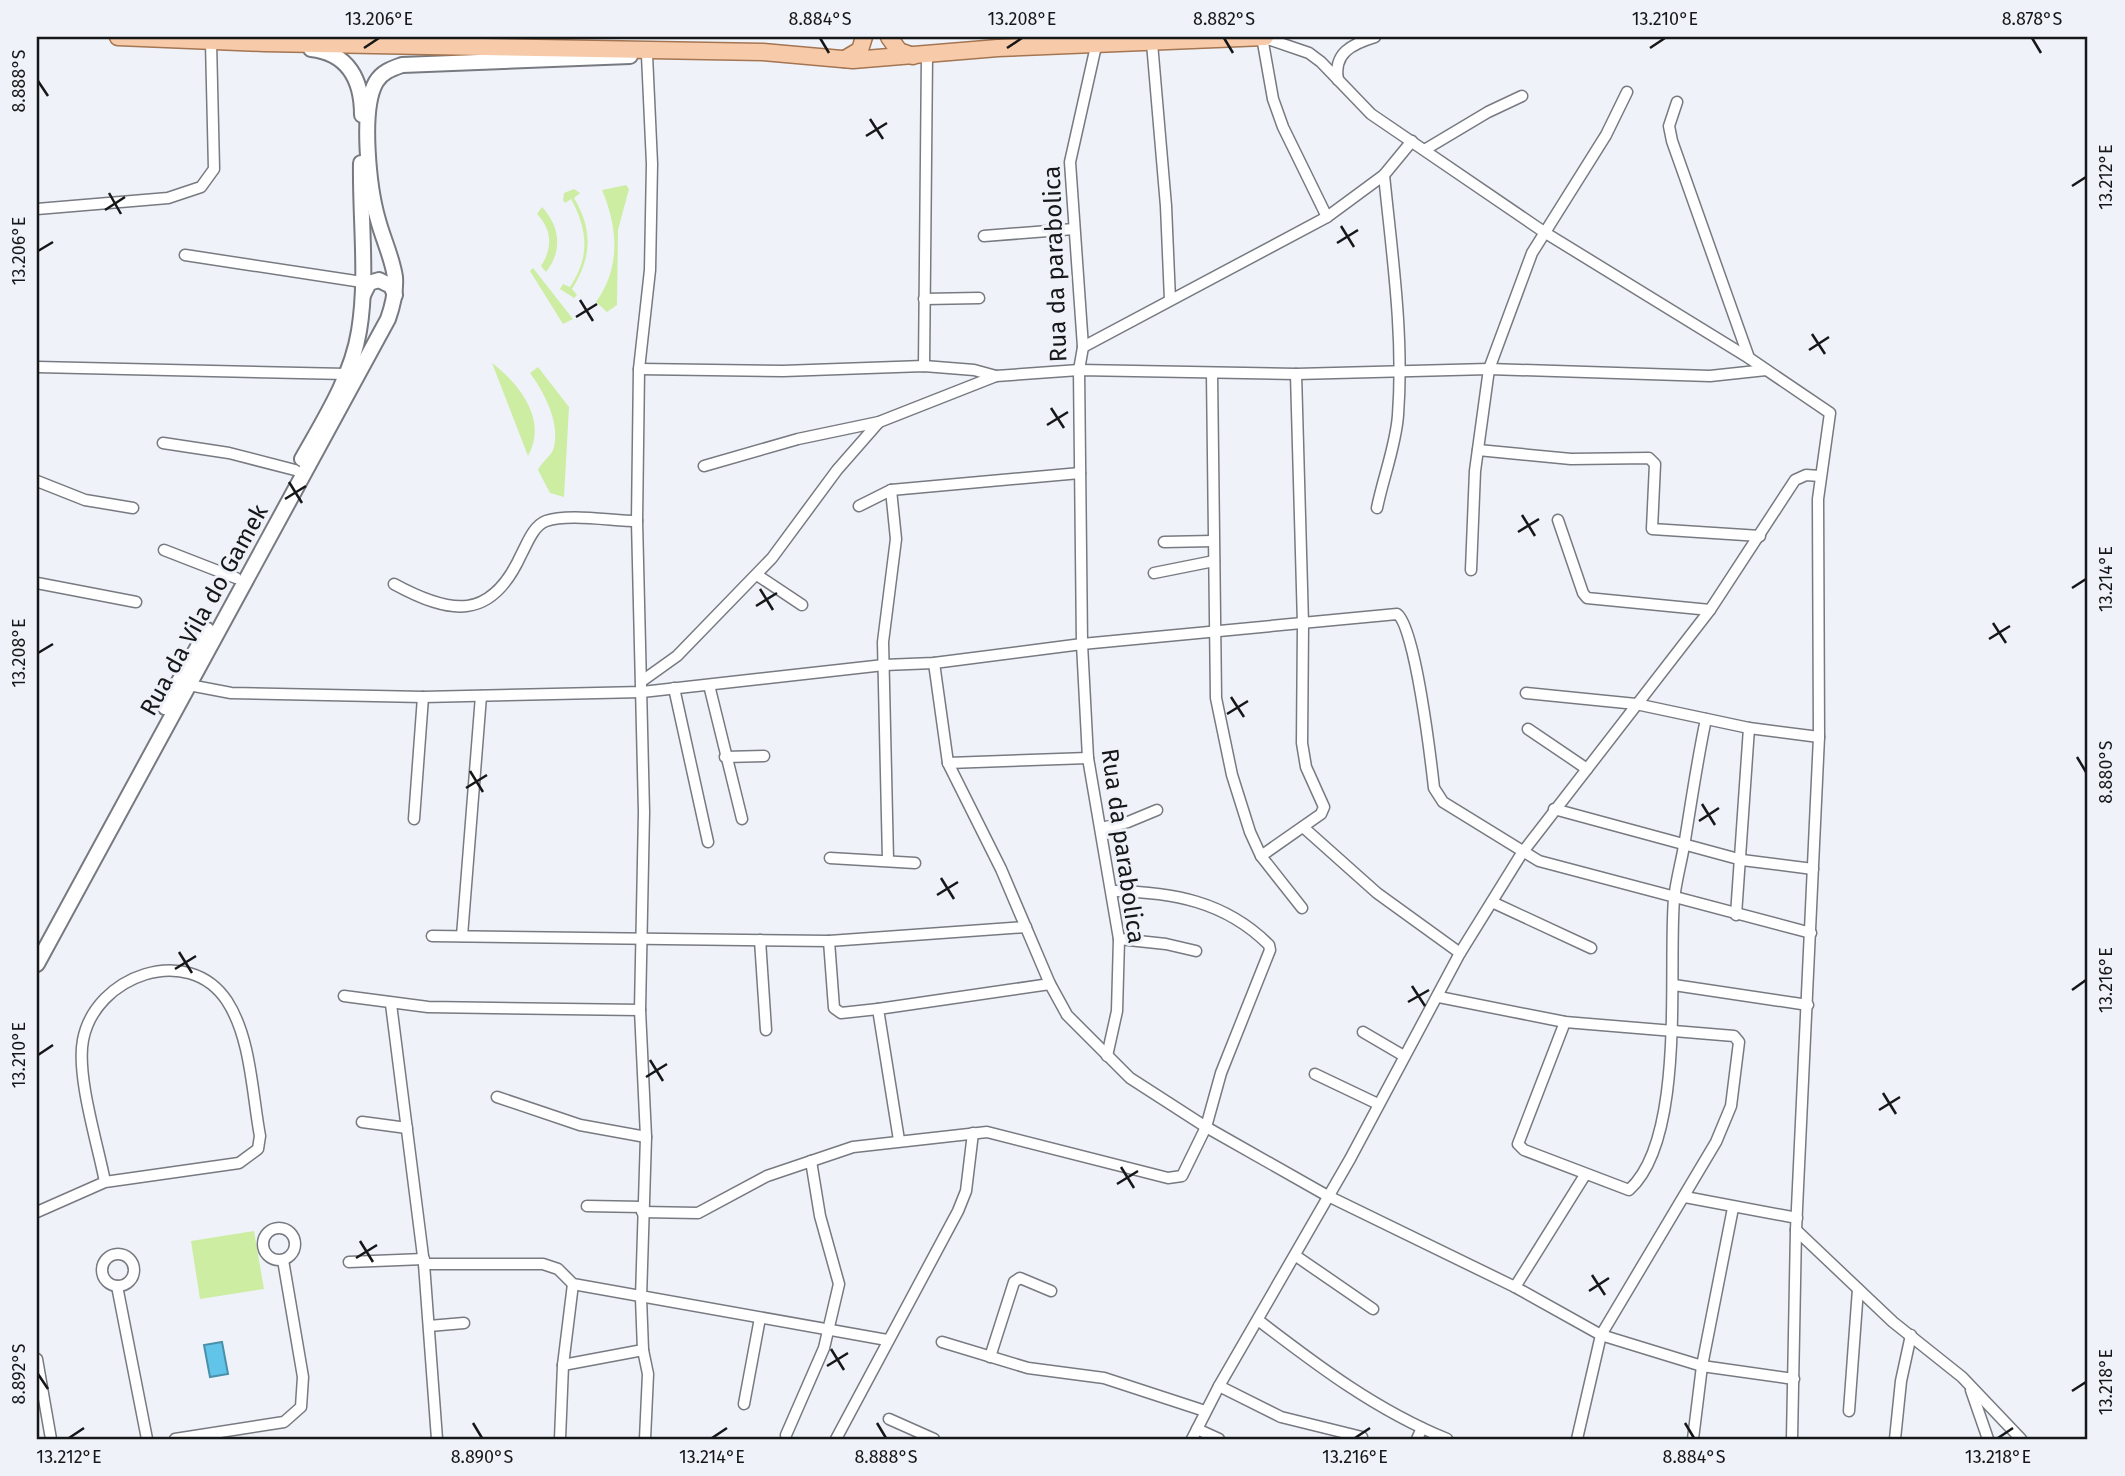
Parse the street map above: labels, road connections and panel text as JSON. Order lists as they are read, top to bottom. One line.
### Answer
{"streets":{"main road":["Rua da Vila do Gamek"],"street":["Rua da parabolica"]},"coordinates":["13.206°E","8.884°S","13.208°E","8.882°S","13.210°E","8.878°S","8.888°S","13.212°E","13.214°E","8.880°S","13.216°E","8.892°S","13.218°E","8.890°S"]}
